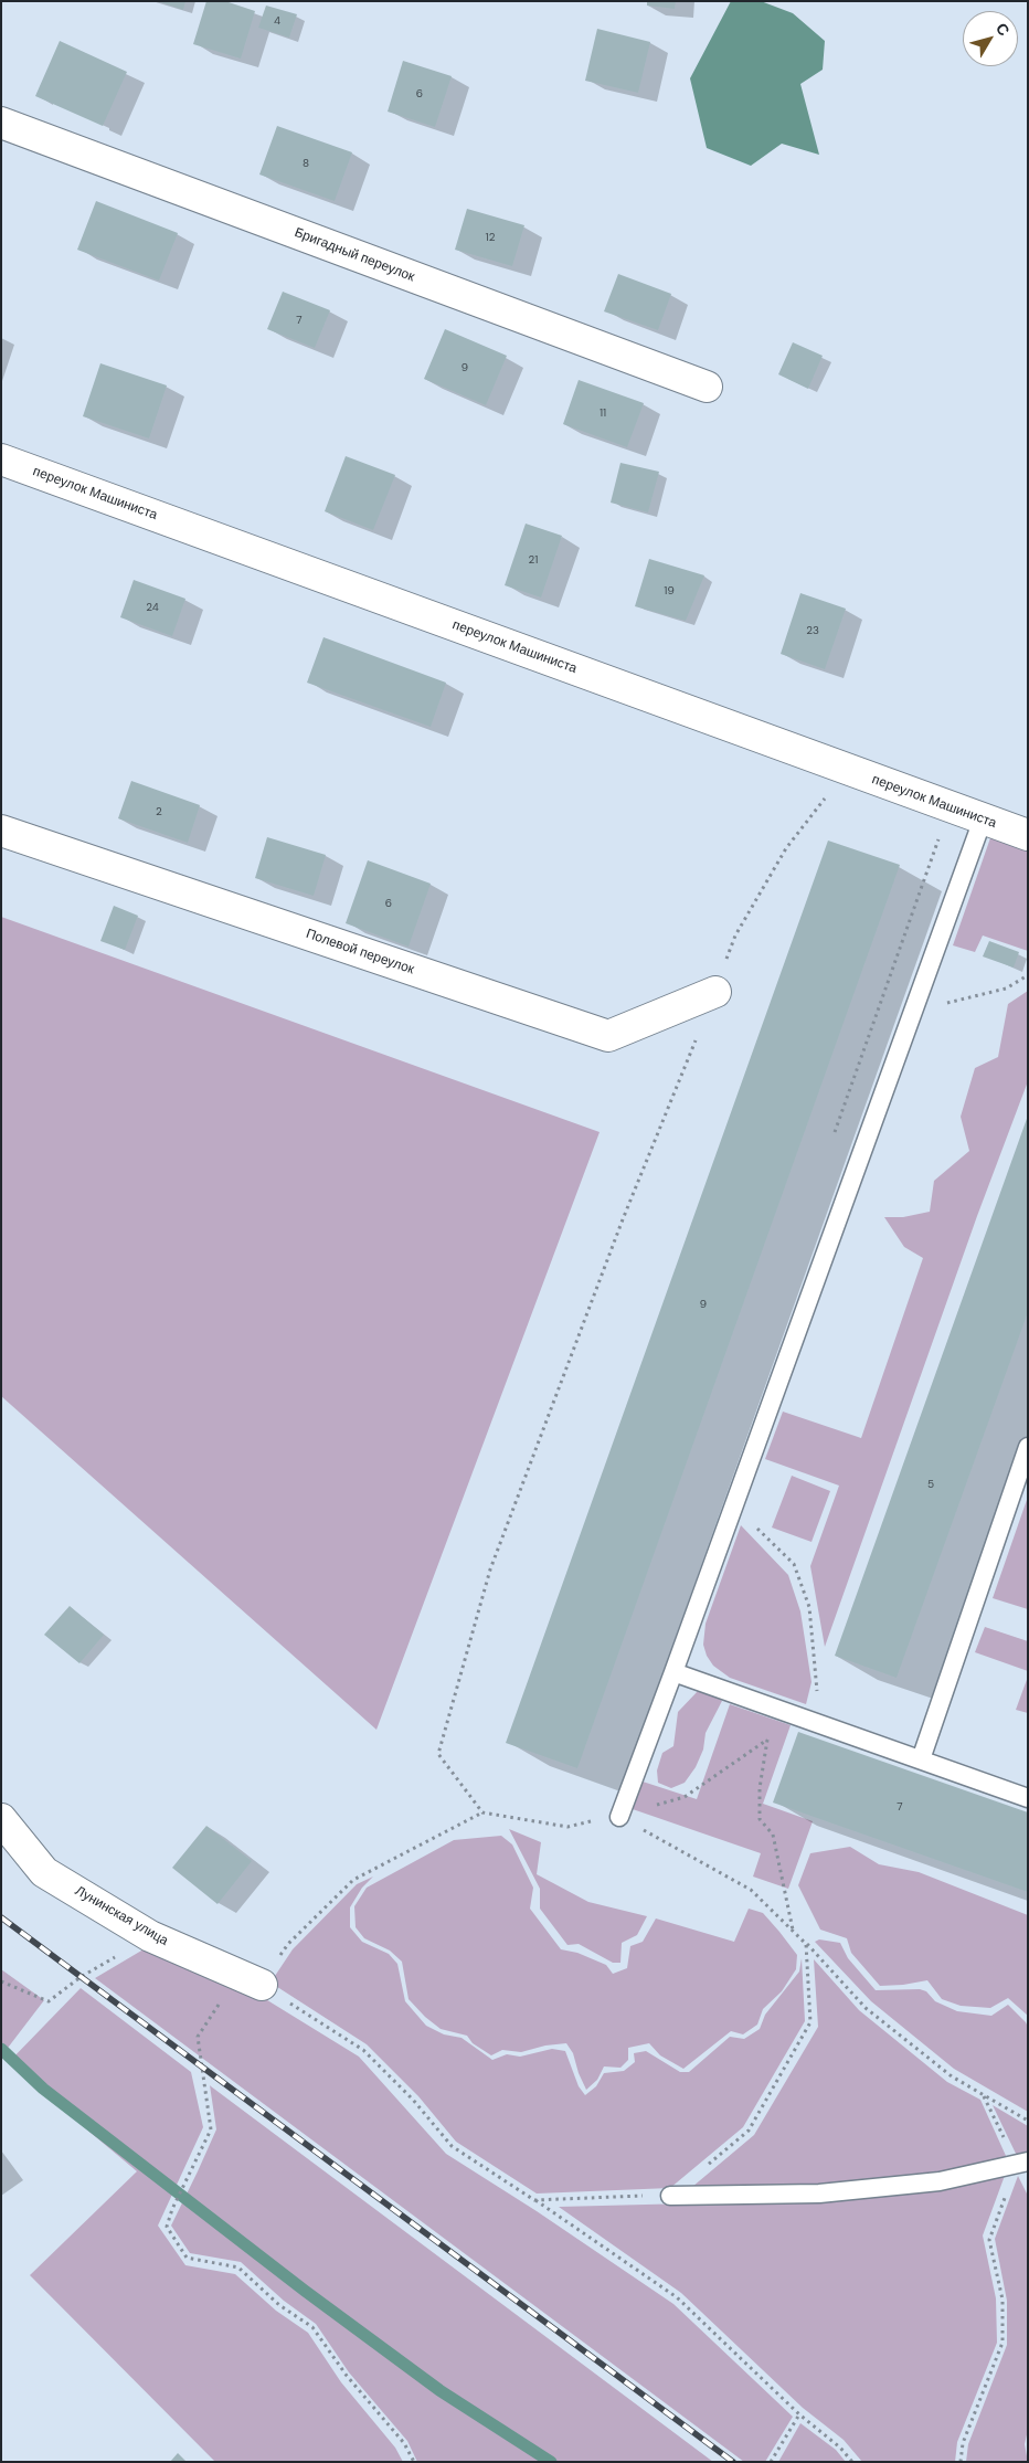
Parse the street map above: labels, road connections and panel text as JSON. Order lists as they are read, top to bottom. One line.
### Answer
{"streets":{"street":["Бригадный переулок","переулок Машиниста","Полевой переулок","Лунинская улица"]},"house_numbers":["4","6","8","12","7","9","11","21","19","24","23","2","6","9","5","7"],"north":"top right"}
